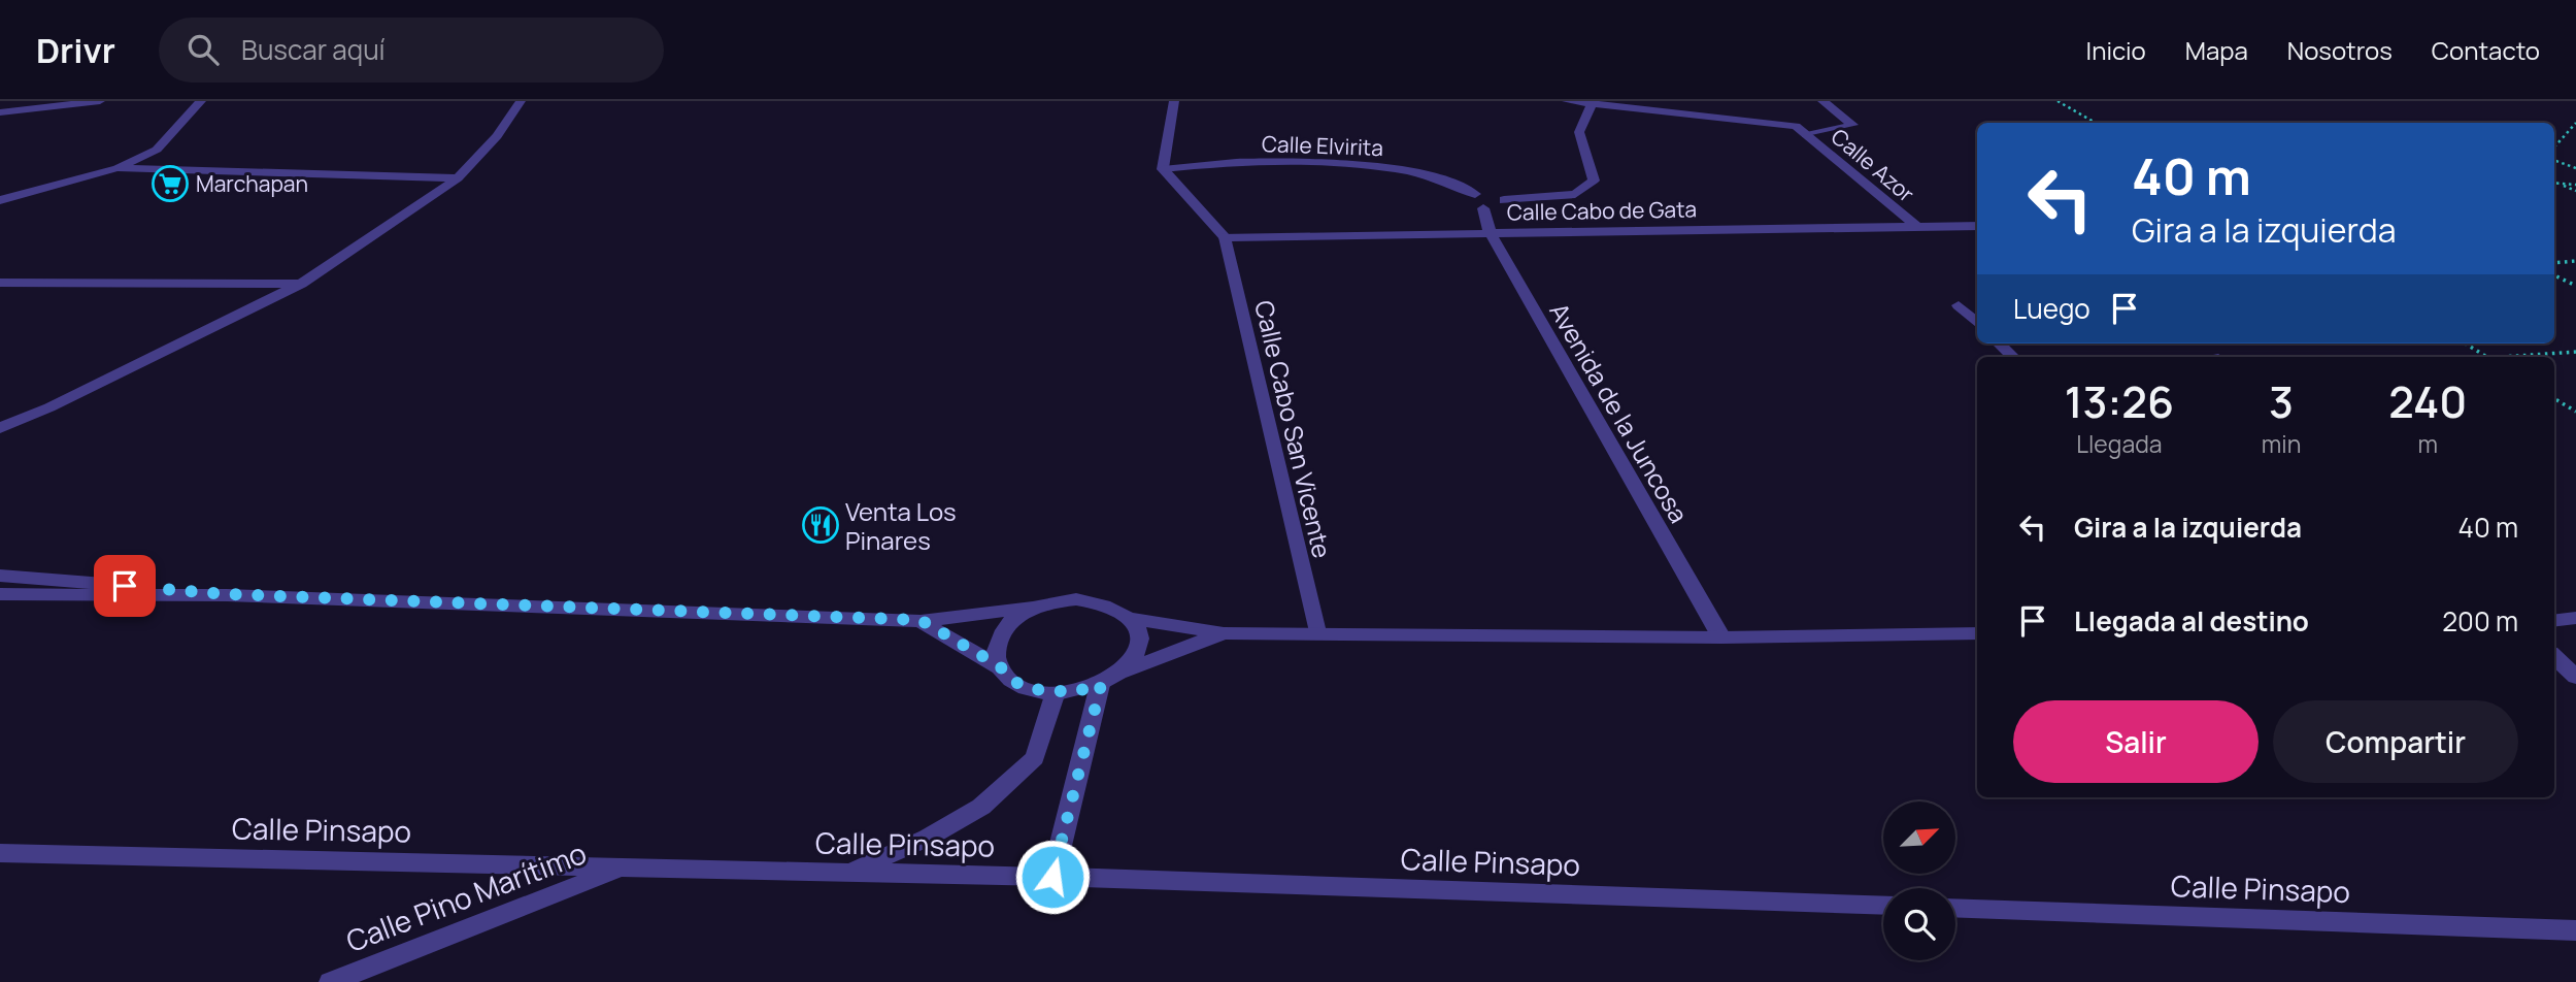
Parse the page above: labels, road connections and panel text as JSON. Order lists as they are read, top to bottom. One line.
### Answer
{"streets":{"street":["Calle Elvirita","Calle Azor","Calle Cabo de Gata","Avenida de la Juncosa","Calle Cabo San Vicente","Calle Pinsapo","Calle Pino Marítimo"]},"crossings":[["Calle Elvirita","Calle Azor"],["Calle Elvirita","Avenida de la Juncosa"],["Calle Azor","Calle Cabo de Gata"],["Calle Cabo de Gata","Avenida de la Juncosa"],["Calle Cabo de Gata","Calle Cabo San Vicente"],["Calle Pinsapo","Calle Pino Marítimo"]],"places":{"supermarket":["Marchapan"],"restaurant":["Venta Los Pinares"]},"north":"top right","page":{"header":"Drivr","search":"Buscar aquí","nav":["Inicio","Mapa","Nosotros","Contacto"],"turn":["40 m","Gira a la izquierda"],"then":"Luego","eta":["13:26","Llegada","3","min","240","m"],"list":[{"name":"Gira a la izquierda","value":"40 m"},{"name":"Llegada al destino","value":"200 m"}],"buttons":["Salir","Compartir"]}}
